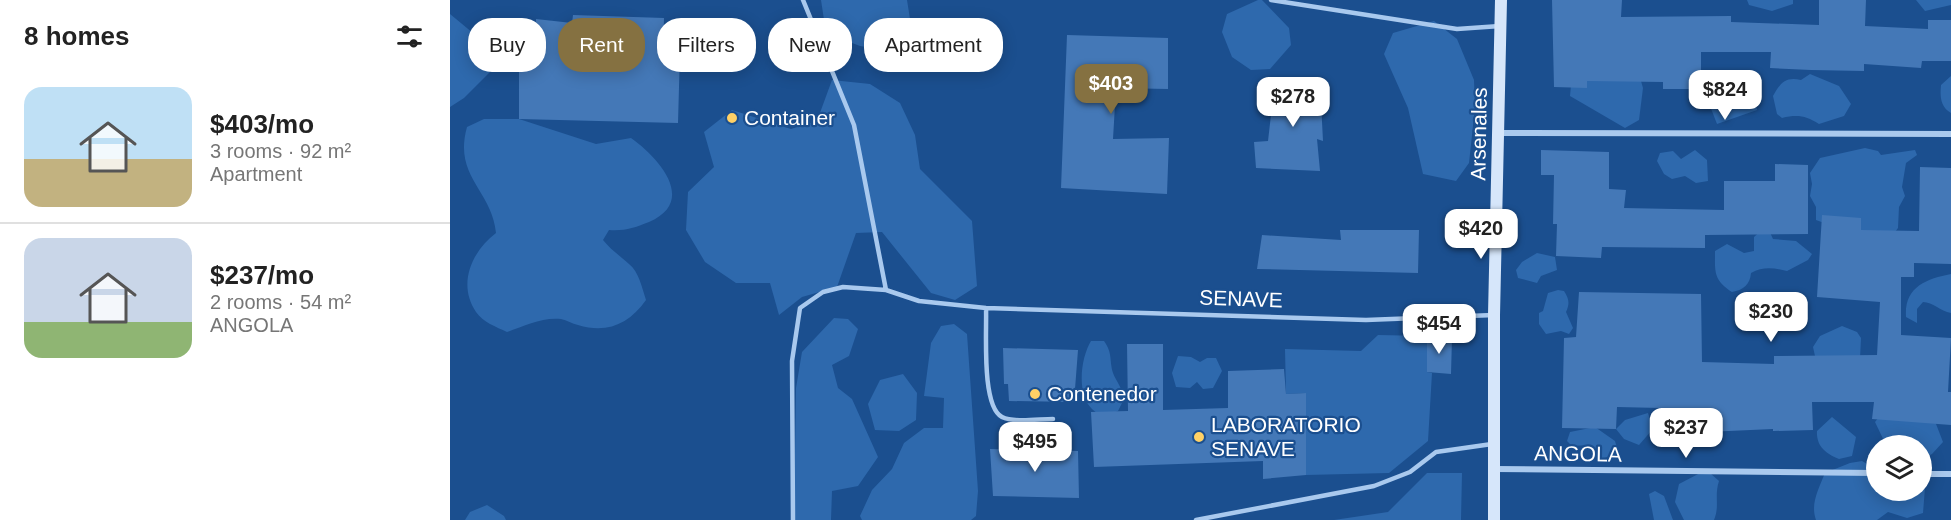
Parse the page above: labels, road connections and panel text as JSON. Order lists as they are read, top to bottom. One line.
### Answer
{"streets":{"main road":["Arsenales"],"street":["ANGOLA"],"lane":["SENAVE"]},"crossings":[["Arsenales","SENAVE"],["Arsenales","ANGOLA"]],"places":["Container","Contenedor","LABORATORIO SENAVE"],"page":{"heading":"8 homes","chip":["Buy","Rent","Filters","New","Apartment"],"price":["$403","$824","$278","$420","$230","$454","$237","$495"],"list":[{"name":"$403/mo","note":"3 rooms · 92 m² · Apartment"},{"name":"$237/mo","note":"2 rooms · 54 m² · ANGOLA"}]}}
